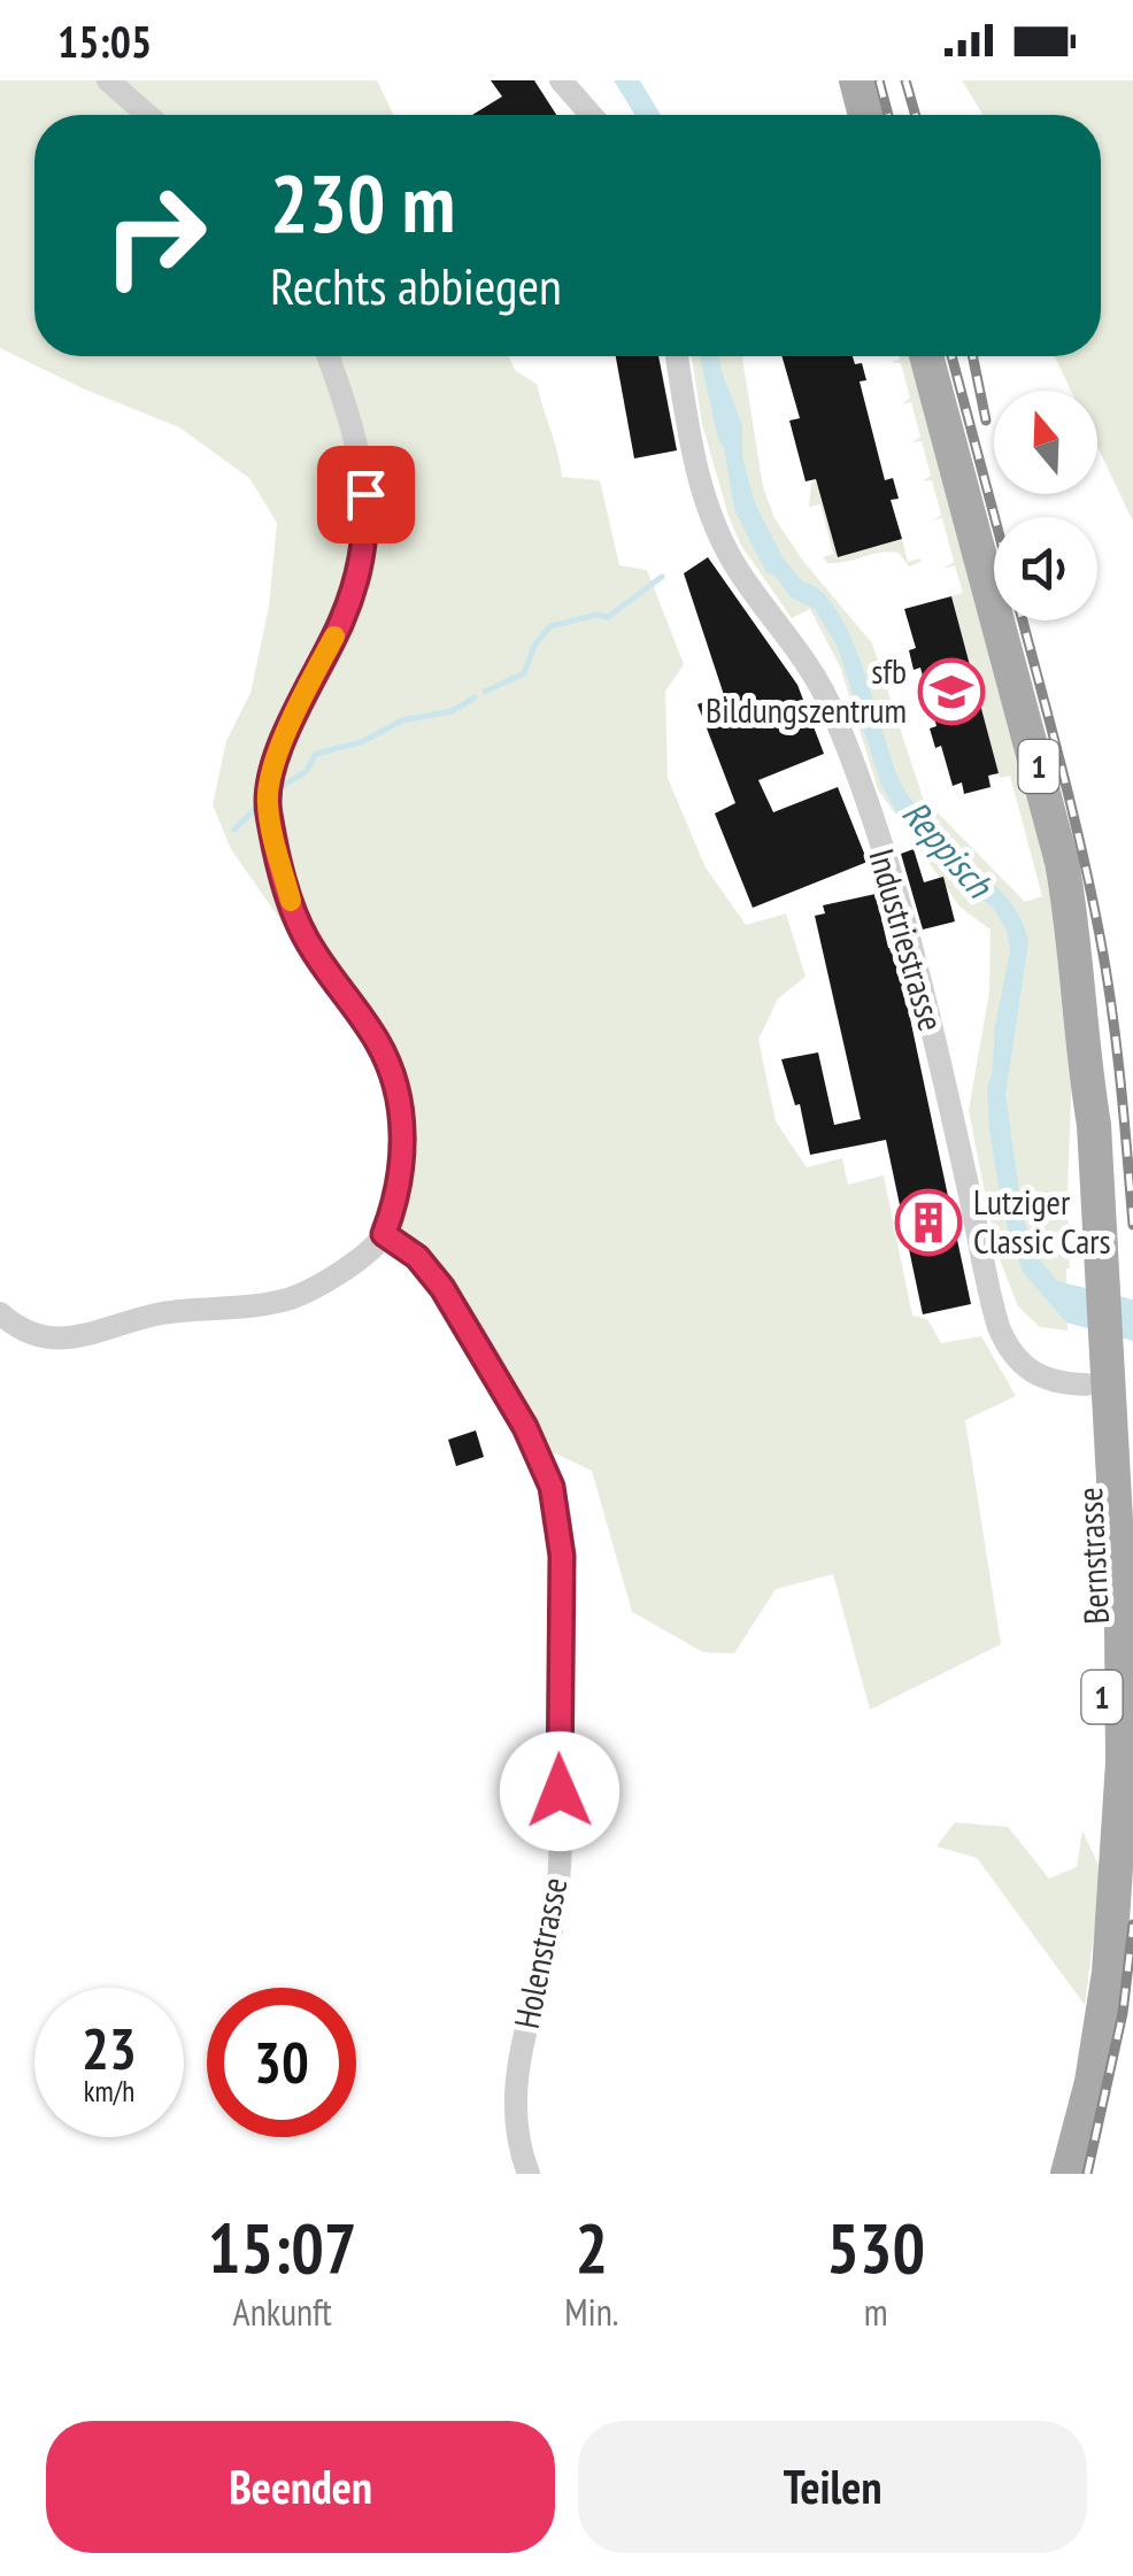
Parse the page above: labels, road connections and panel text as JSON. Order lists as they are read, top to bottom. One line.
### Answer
{"streets":{"main road":["1","Bernstrasse"],"street":["Industriestrasse","Holenstrasse"]},"crossings":[["Industriestrasse","Bernstrasse"]],"water":["Reppisch"],"places":{"school or university":["sfb Bildungszentrum"],"building":["Lutziger Classic Cars"]},"north":"top","page":{"status":"15:05","turn":["230 m","Rechts abbiegen"],"speed":"23 km/h","limit":"30","eta":["15:07","Ankunft","2","Min.","530","m"],"buttons":["Beenden","Teilen"]}}
